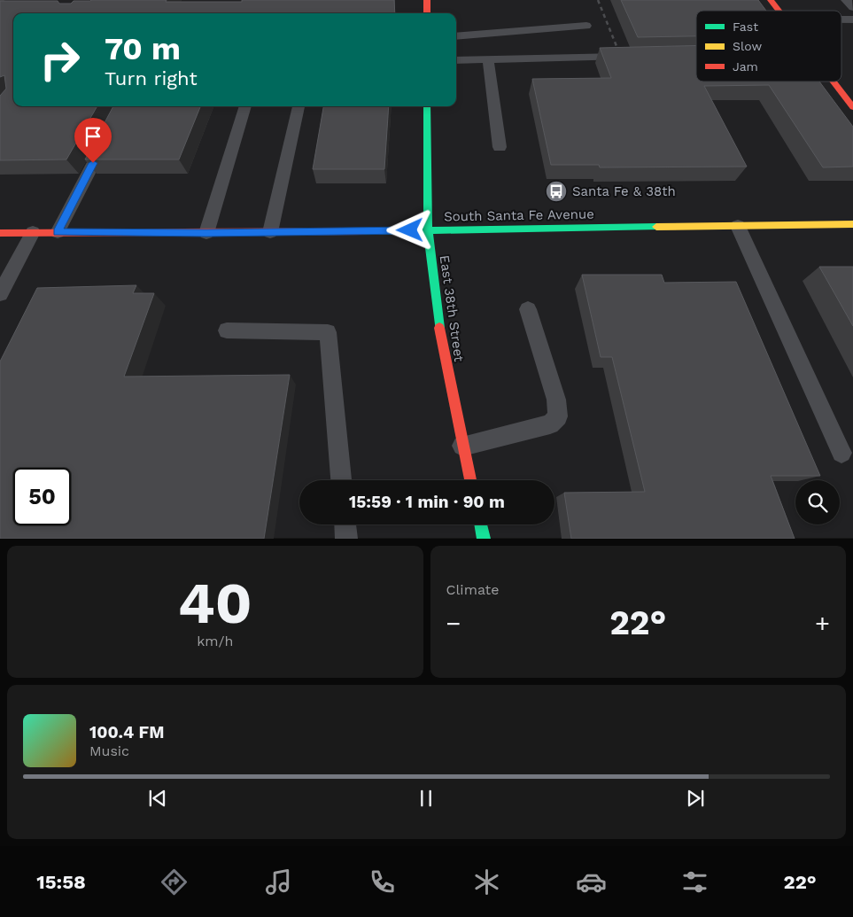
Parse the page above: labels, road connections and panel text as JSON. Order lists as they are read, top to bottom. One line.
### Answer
{"streets":{"main road":["South Santa Fe Avenue","East 38th Street"]},"crossings":[["South Santa Fe Avenue","East 38th Street"]],"places":{"bus stop":["Santa Fe & 38th"]},"legend":["Fast","Slow","Jam"],"page":{"turn":["70 m","Turn right"],"limit":"50","trip":"15:59 · 1 min · 90 m","tile":[["40","km/h"],"Climate"],"heat":["−","22°","+"],"song":["100.4 FM","Music"],"tabs":["15:58","22°"]}}
